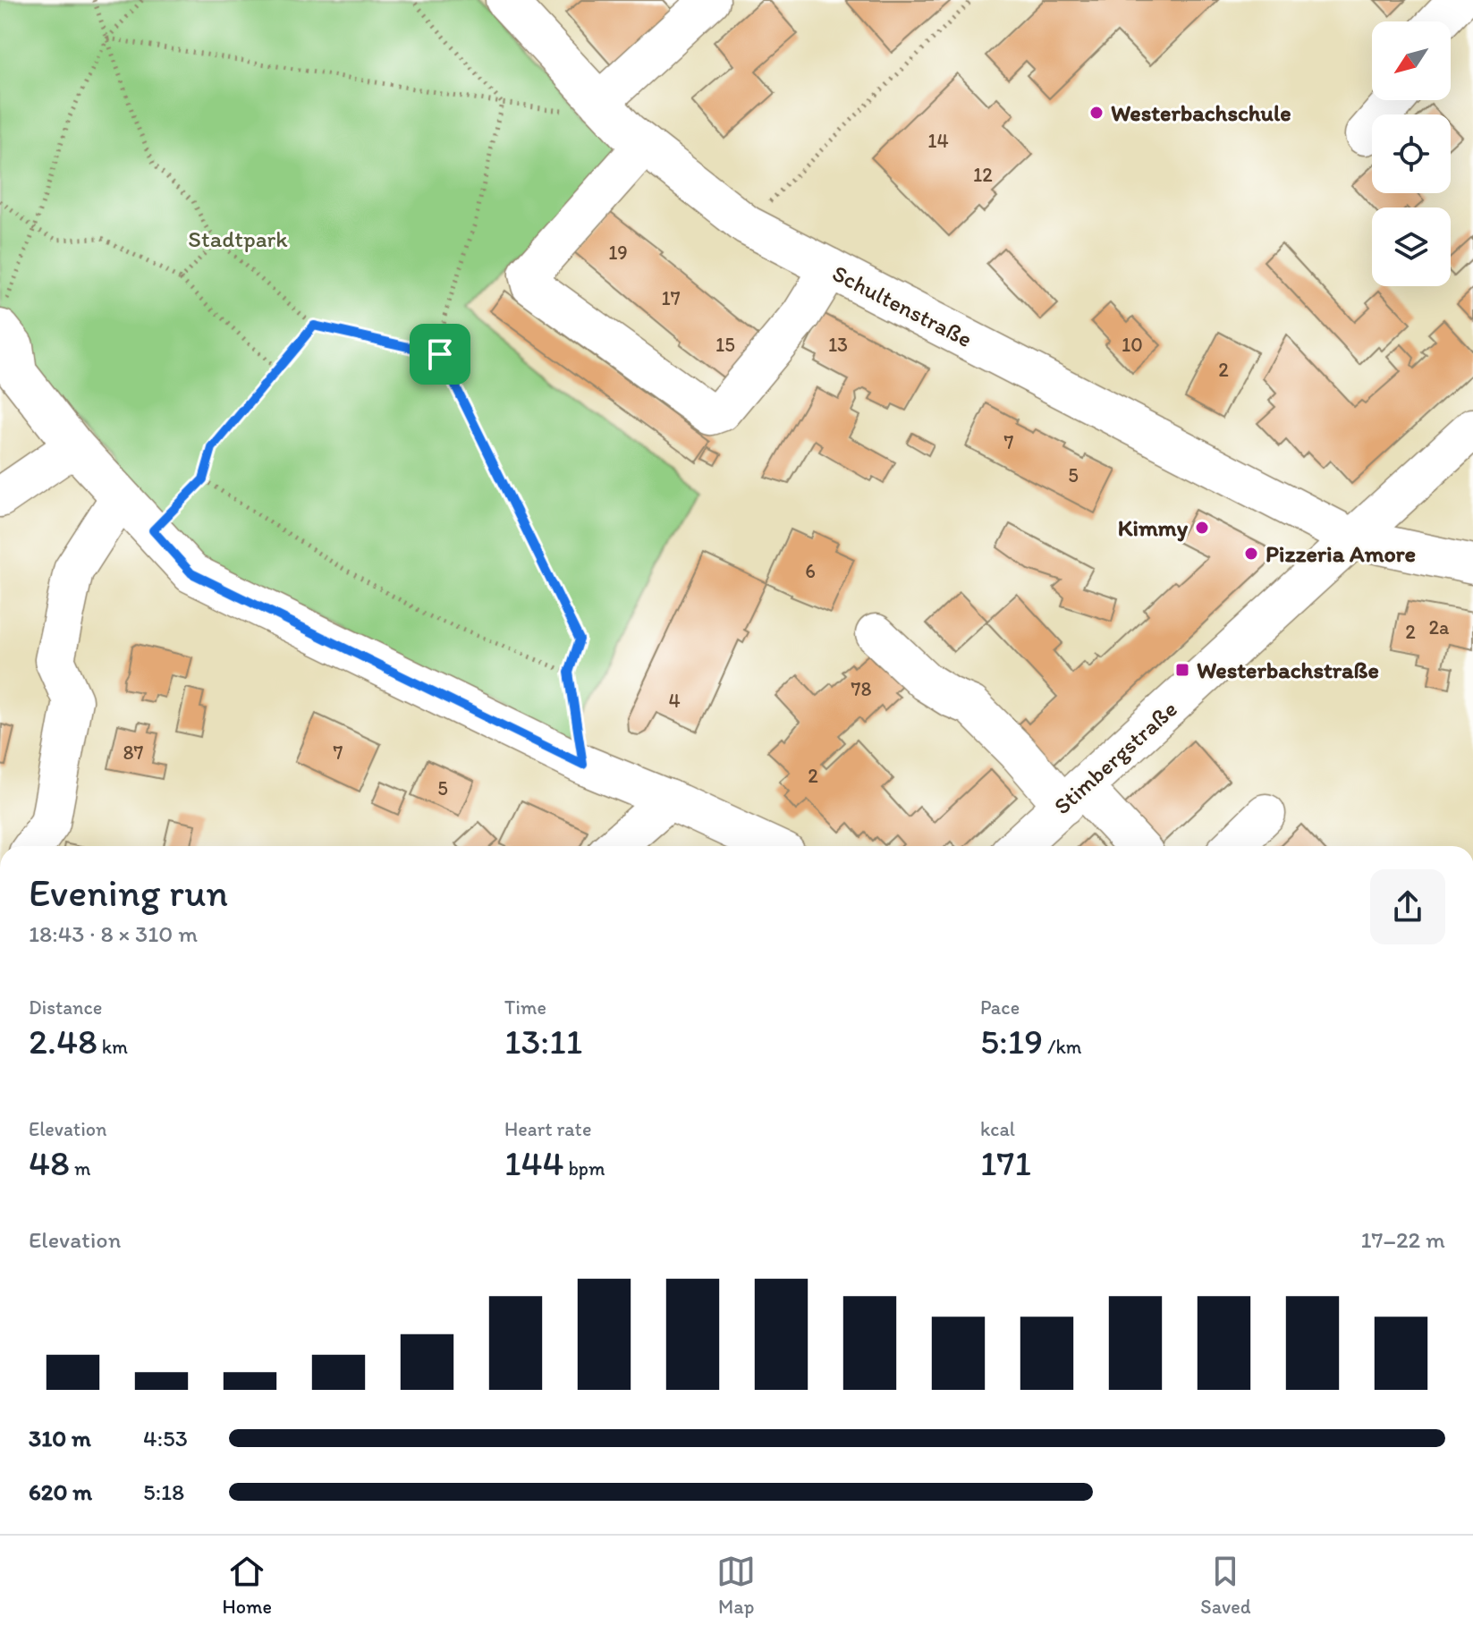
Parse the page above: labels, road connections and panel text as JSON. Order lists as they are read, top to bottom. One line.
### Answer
{"streets":{"street":["Schultenstraße","Stimbergstraße"]},"crossings":[["Schultenstraße","Stimbergstraße"]],"parks":["Stadtpark"],"places":{"other":["Westerbachschule","Kimmy","Pizzeria Amore"],"transit":["Westerbachstraße"]},"house_numbers":["14","12","19","17","15","13","10","2","7","5","6","2a","2","78","4","87","7","2","5"],"north":"bottom left","page":{"heading":["Evening run","18:43 · 8 × 310 m"],"stats":[["Distance","2.48 km"],["Time","13:11"],["Pace","5:19 /km"],["Elevation","48 m"],["Heart rate","144 bpm"],["kcal","171"]],"chart":["Elevation","17–22 m"],"list":[{"name":"310 m","note":"4:53"},{"name":"620 m","note":"5:18"}],"tabs":["Home","Map","Saved"]}}
